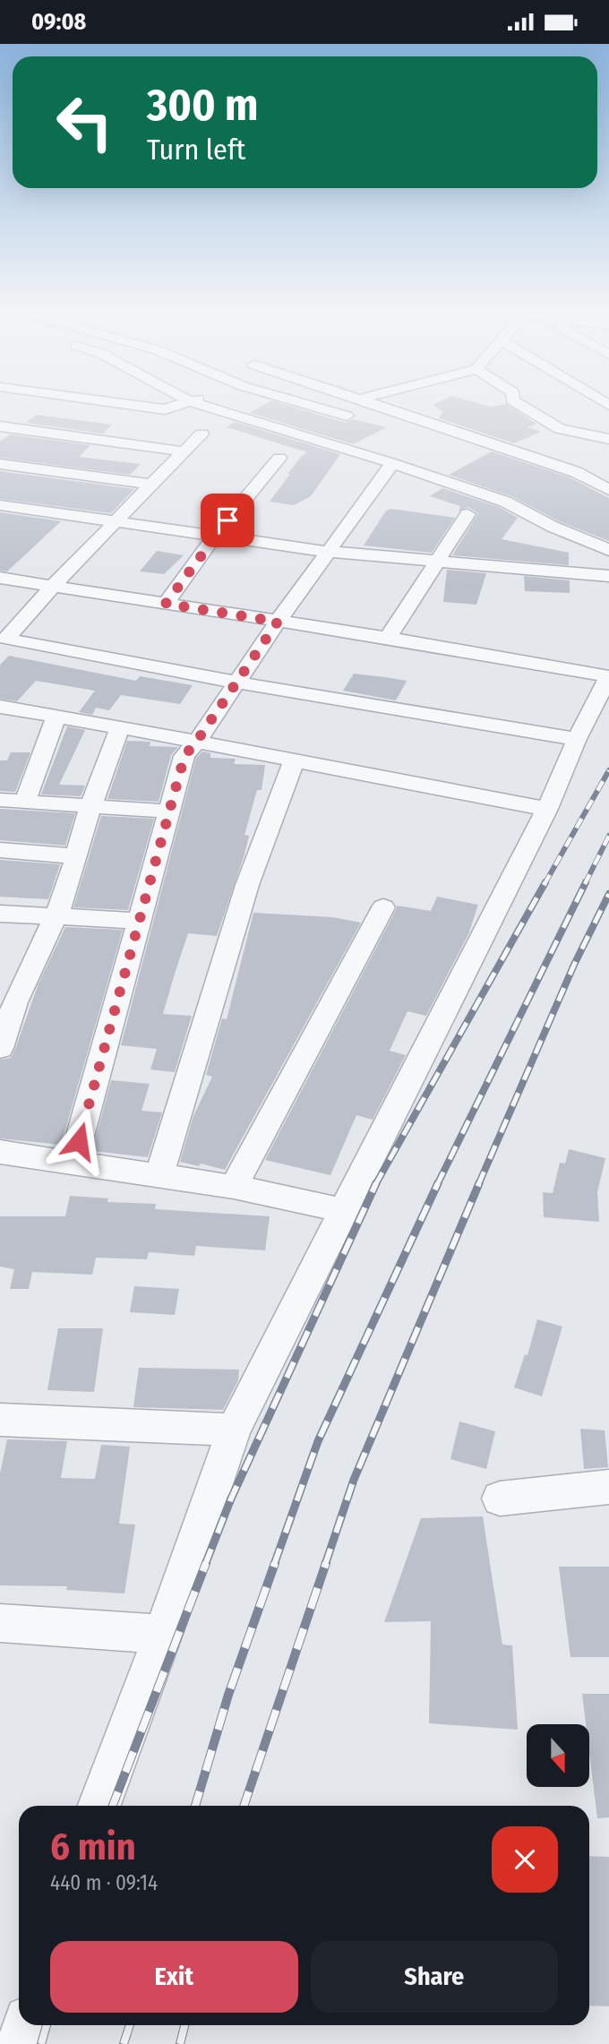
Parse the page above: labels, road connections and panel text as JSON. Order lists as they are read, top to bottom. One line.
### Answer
{"north":"bottom","page":{"status":"09:08","turn":["300 m","Turn left"],"heading":["6 min","440 m · 09:14"],"buttons":["Exit","Share"]}}
